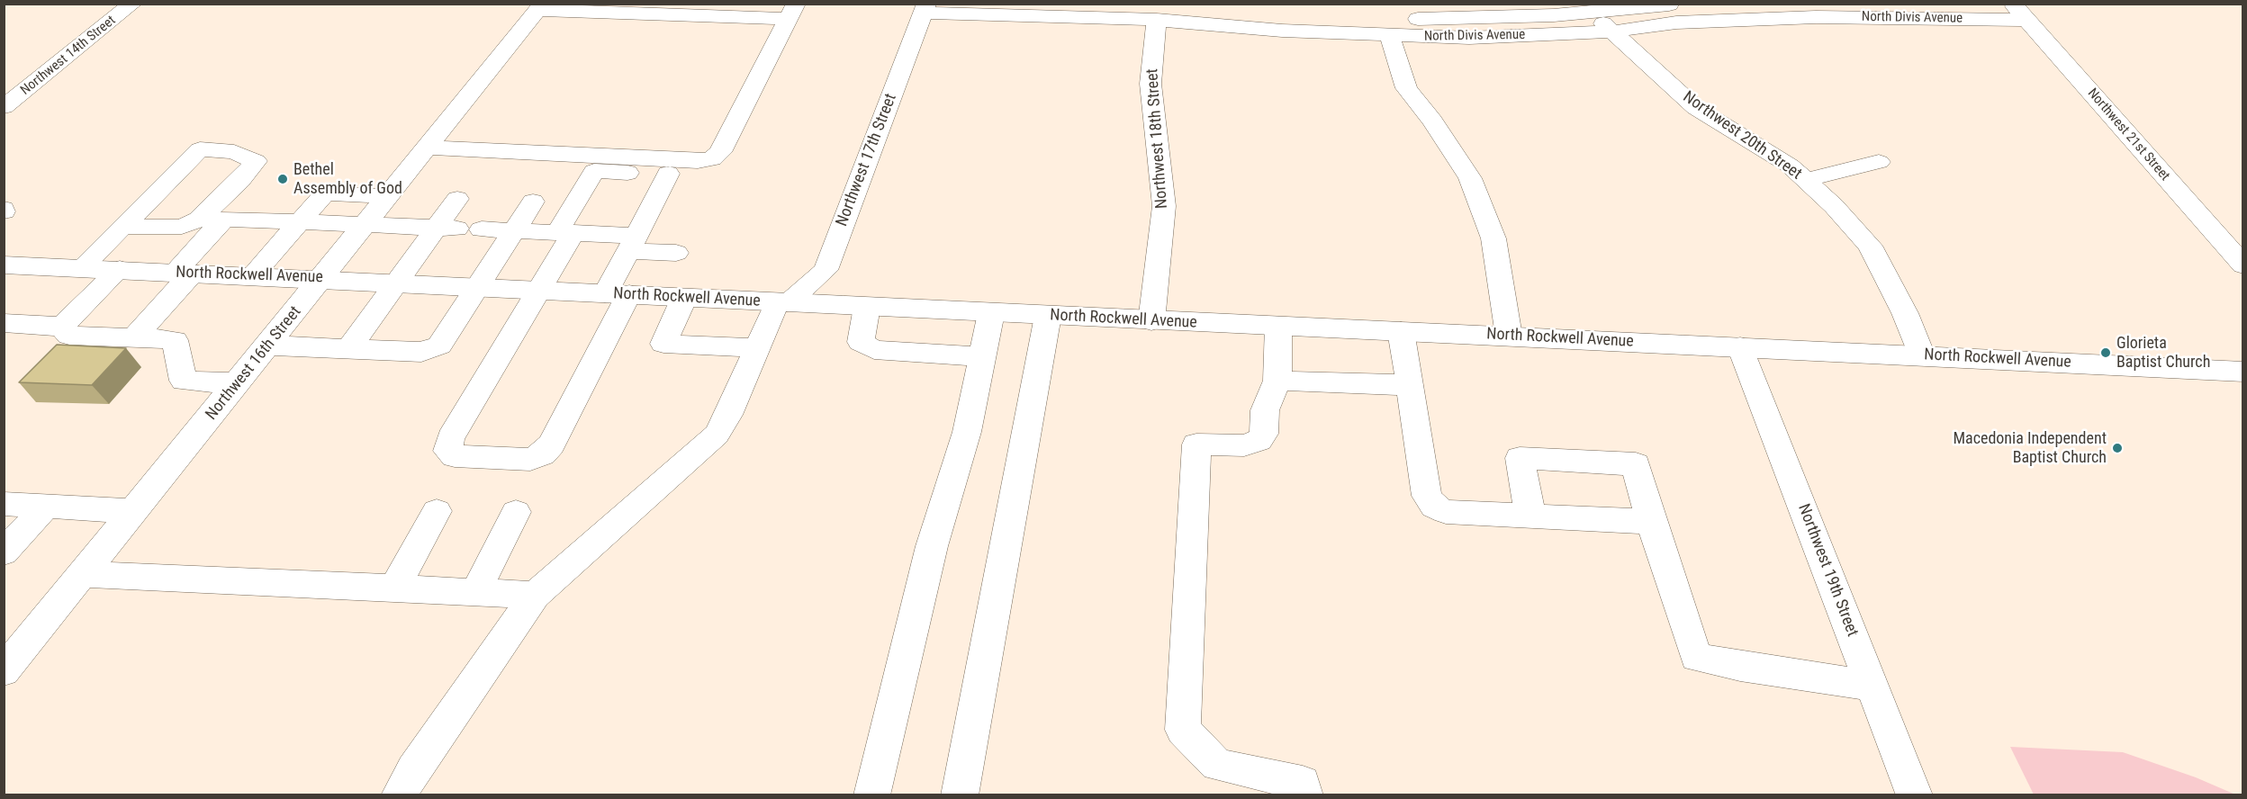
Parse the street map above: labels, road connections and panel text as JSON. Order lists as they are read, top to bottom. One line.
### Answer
{"streets":{"main road":["North Rockwell Avenue"],"street":["North Divis Avenue","Northwest 14th Street","Northwest 21st Street","Northwest 20th Street","Northwest 18th Street","Northwest 17th Street","Northwest 16th Street","Northwest 19th Street"]},"crossings":[["North Divis Avenue","Northwest 21st Street"],["North Divis Avenue","Northwest 20th Street"],["North Divis Avenue","Northwest 18th Street"],["North Divis Avenue","Northwest 17th Street"],["Northwest 20th Street","North Rockwell Avenue"],["Northwest 18th Street","North Rockwell Avenue"],["Northwest 17th Street","North Rockwell Avenue"],["North Rockwell Avenue","Northwest 16th Street"],["North Rockwell Avenue","Northwest 19th Street"]],"places":["Bethel Assembly of God","Glorieta Baptist Church","Macedonia Independent Baptist Church"]}
